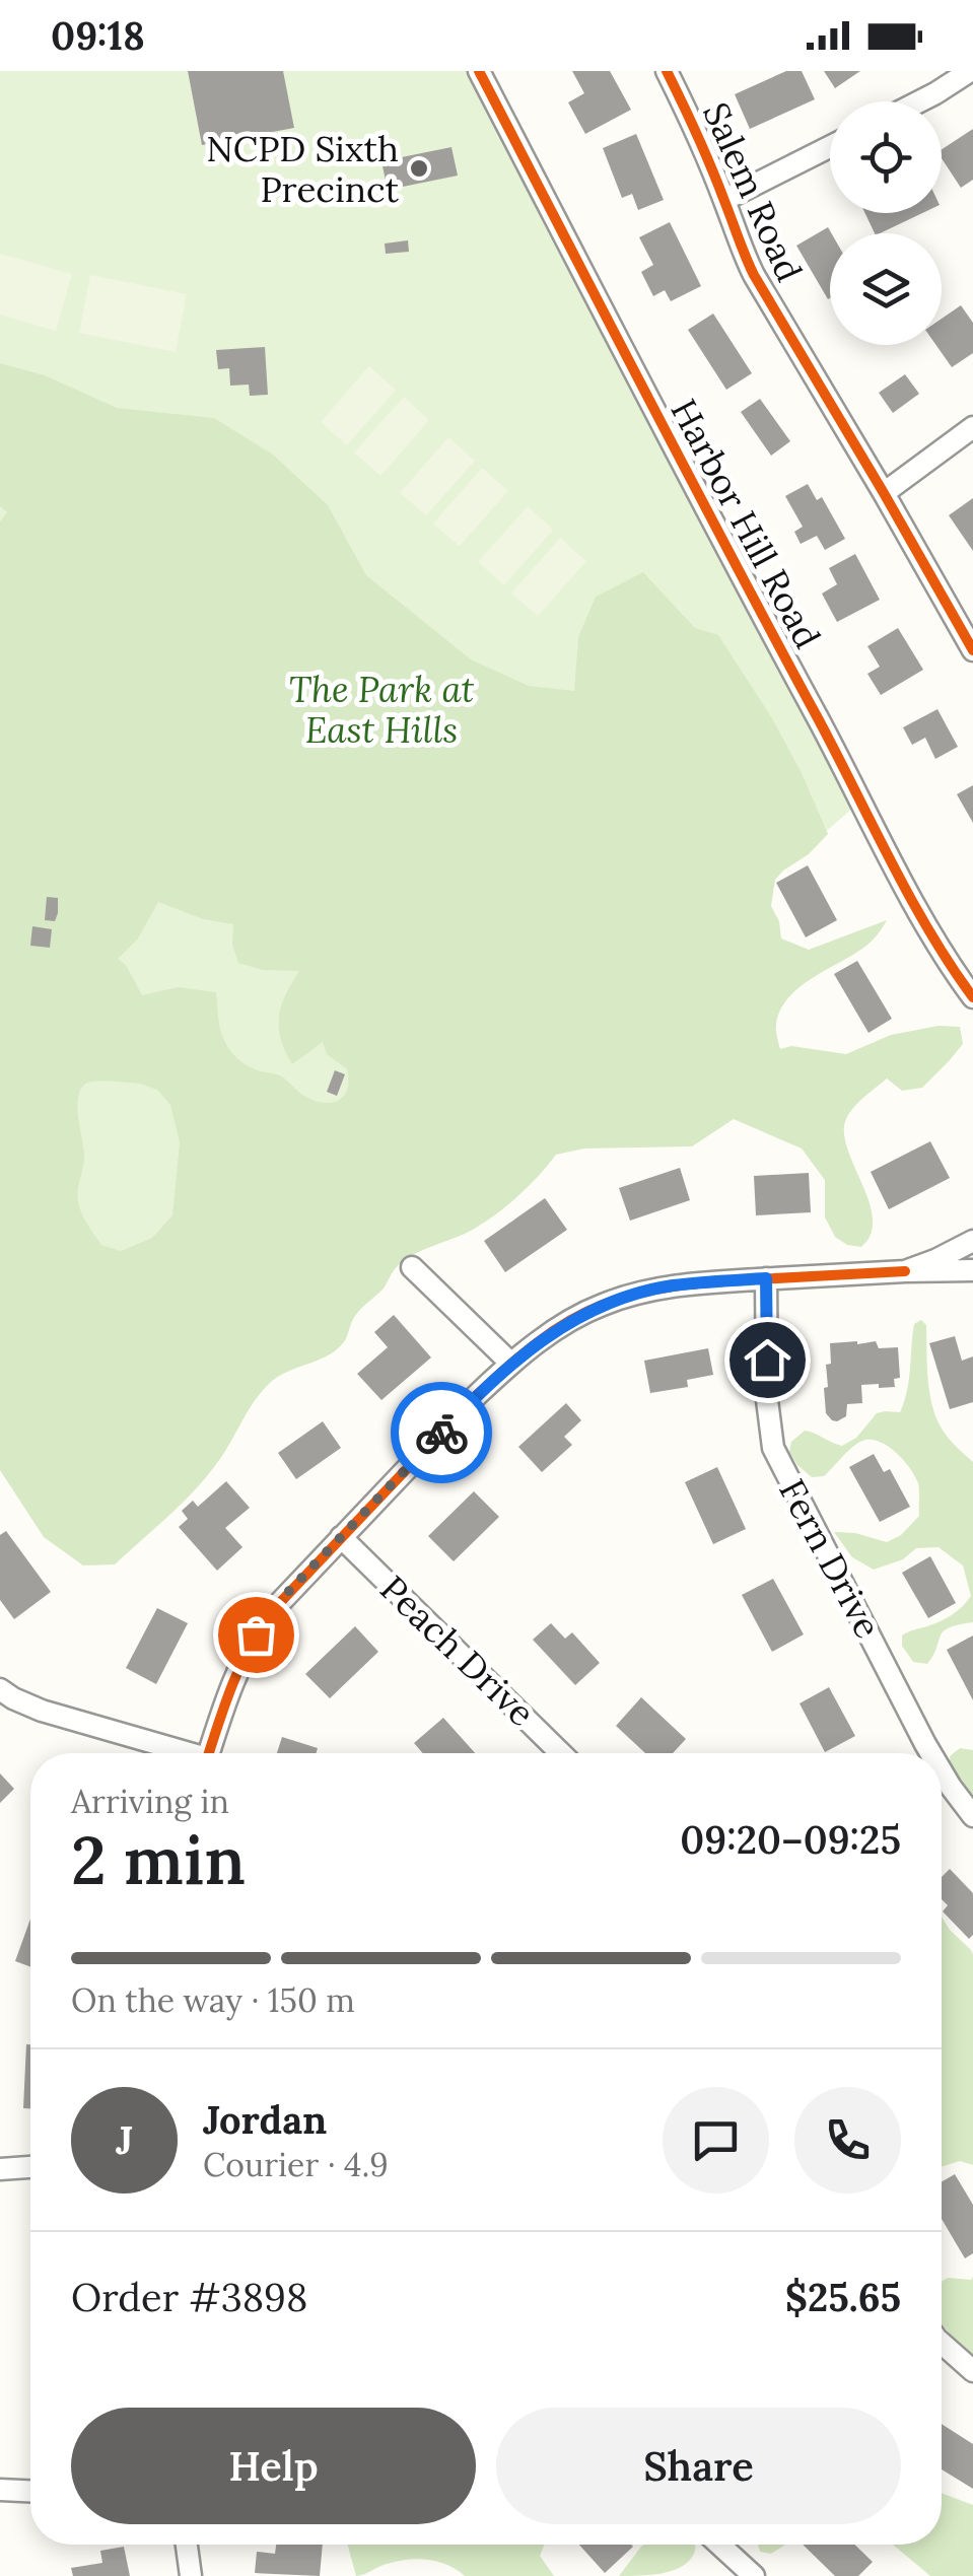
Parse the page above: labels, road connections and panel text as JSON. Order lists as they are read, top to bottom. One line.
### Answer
{"streets":{"street":["Salem Road","Harbor Hill Road","Fern Drive","Peach Drive"]},"parks":["The Park at East Hills"],"places":["NCPD Sixth Precinct"],"page":{"status":"09:18","heading":["2 min","Arriving in","09:20–09:25"],"panel":["Jordan","Courier · 4.9","Order #3898","$25.65"],"bar":"On the way · 150 m","round":"J","buttons":["Help","Share"]}}
